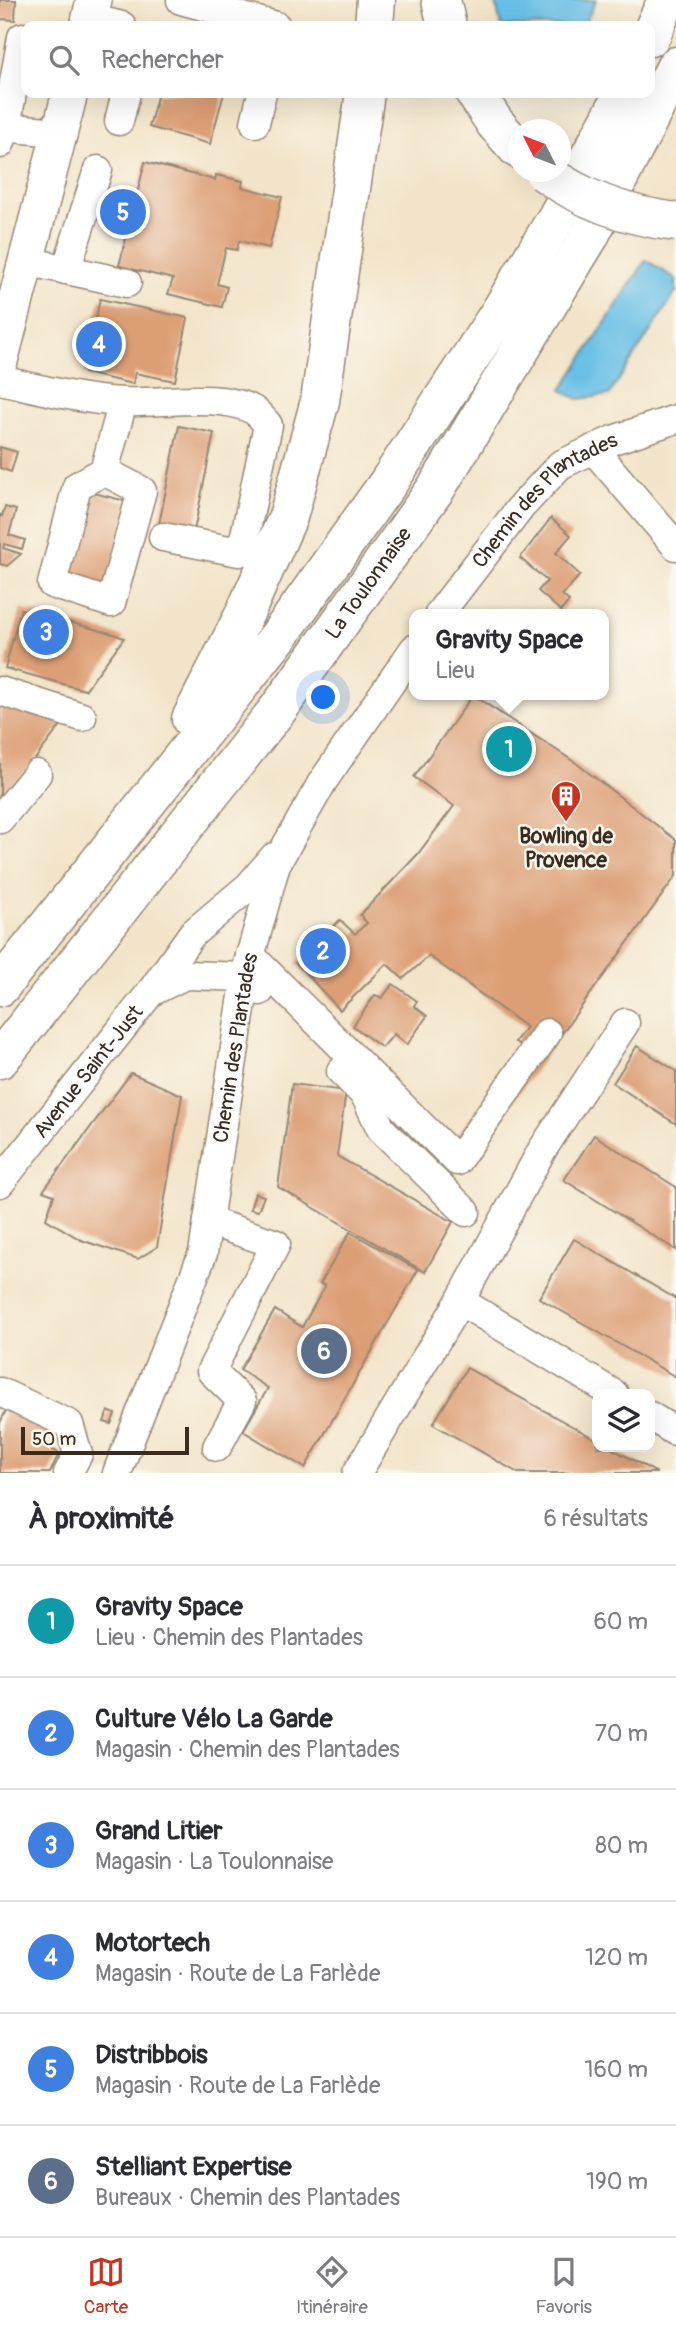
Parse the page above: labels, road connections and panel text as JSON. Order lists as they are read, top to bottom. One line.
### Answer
{"streets":{"highway":["La Toulonnaise"],"street":["Chemin des Plantades","Avenue Saint-Just"]},"crossings":[["Chemin des Plantades","Avenue Saint-Just"]],"places":{"building":["Bowling de Provence"]},"scale_bar":"50 m","north":"top left","page":{"search":"Rechercher","pins":["5","4","3","1","2","6"],"popup":["Gravity Space","Lieu"],"scale":"50 m","heading":["À proximité","6 résultats"],"list":[{"mark":"1","name":"Gravity Space","note":"Lieu · Chemin des Plantades","value":"60 m"},{"mark":"2","name":"Culture Vélo La Garde","note":"Magasin · Chemin des Plantades","value":"70 m"},{"mark":"3","name":"Grand Litier","note":"Magasin · La Toulonnaise","value":"80 m"},{"mark":"4","name":"Motortech","note":"Magasin · Route de La Farlède","value":"120 m"},{"mark":"5","name":"Distribbois","note":"Magasin · Route de La Farlède","value":"160 m"},{"mark":"6","name":"Stelliant Expertise","note":"Bureaux · Chemin des Plantades","value":"190 m"}],"nav":["Carte","Itinéraire","Favoris"]}}
